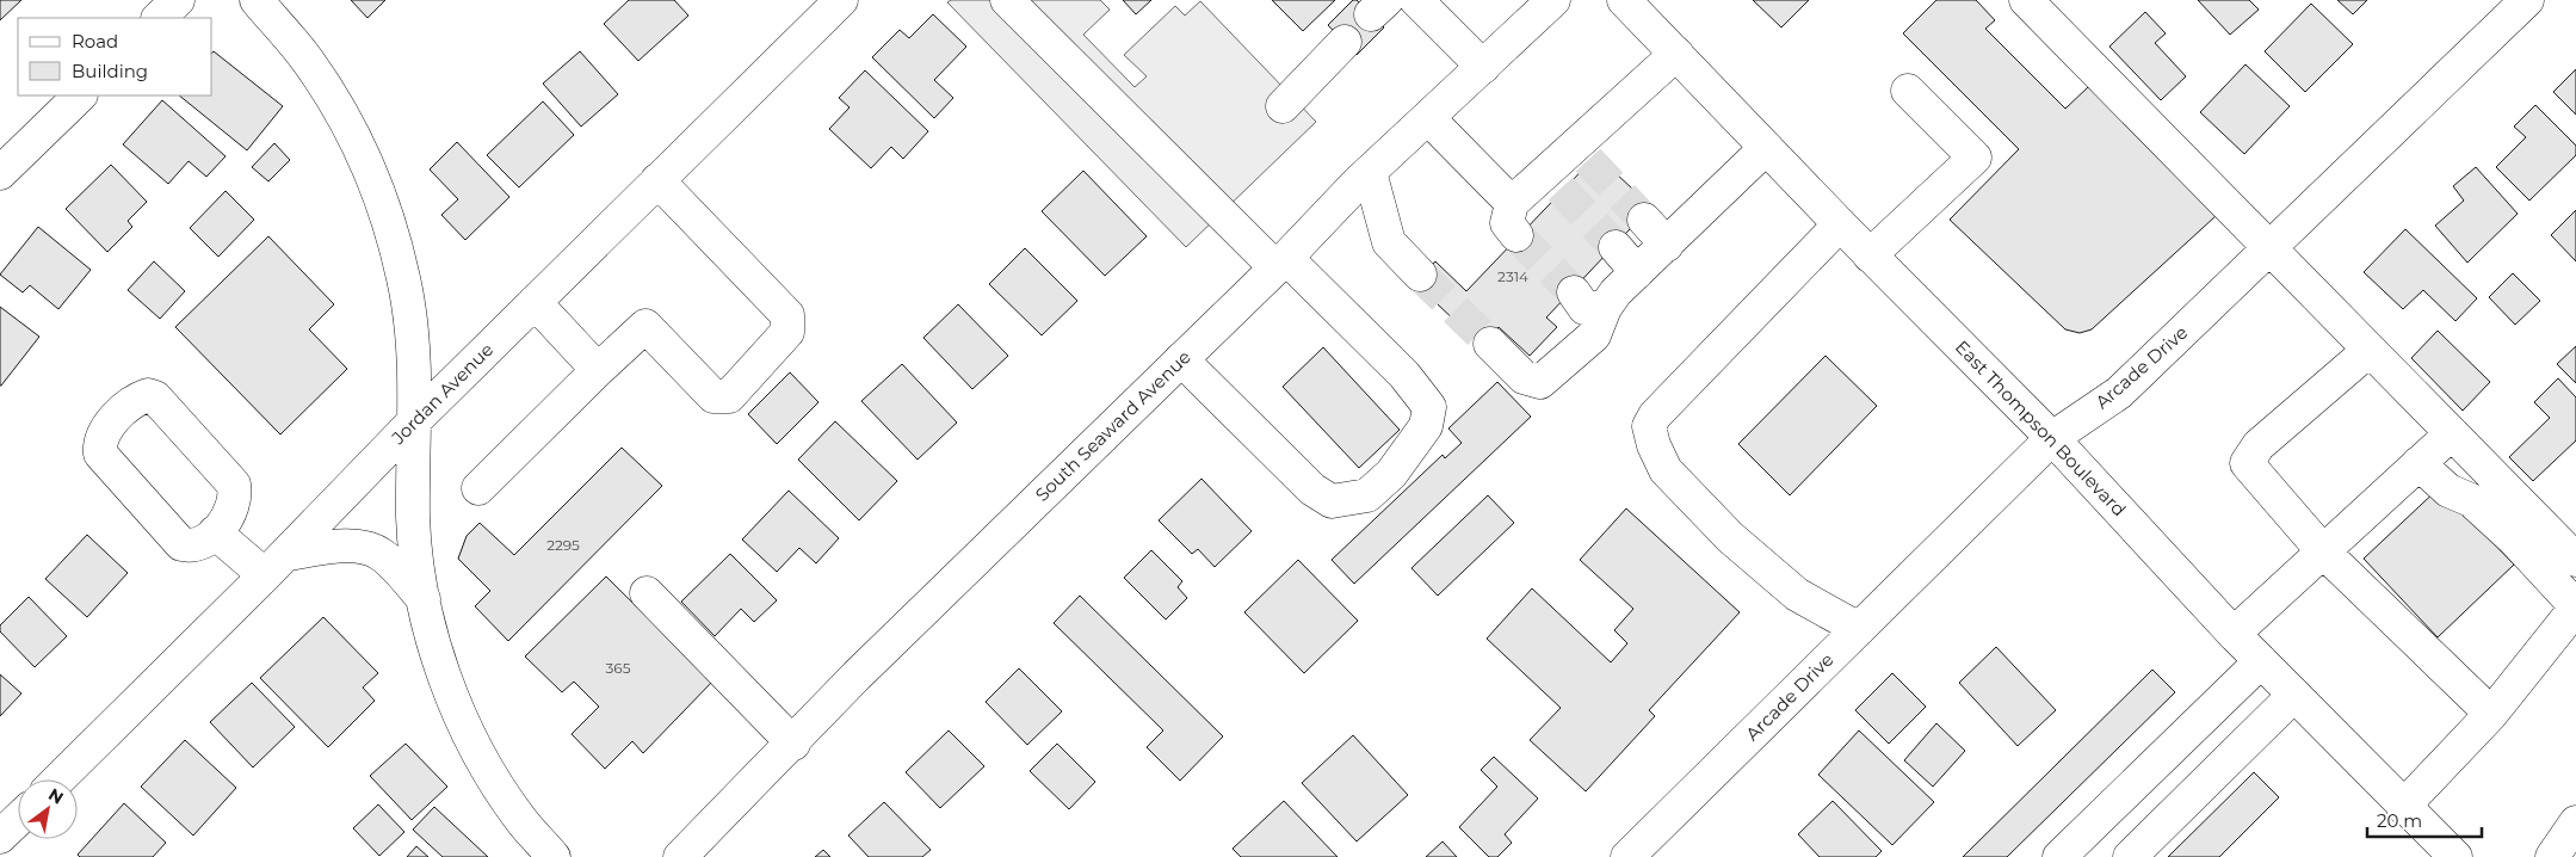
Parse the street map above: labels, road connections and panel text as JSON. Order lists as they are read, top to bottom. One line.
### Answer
{"streets":{"street":["Arcade Drive","Jordan Avenue","South Seaward Avenue","East Thompson Boulevard"]},"crossings":[["Arcade Drive","East Thompson Boulevard"]],"house_numbers":["2314","2295","365"],"legend":["Road","Building"],"scale_bar":"20 m","north":"top right"}
